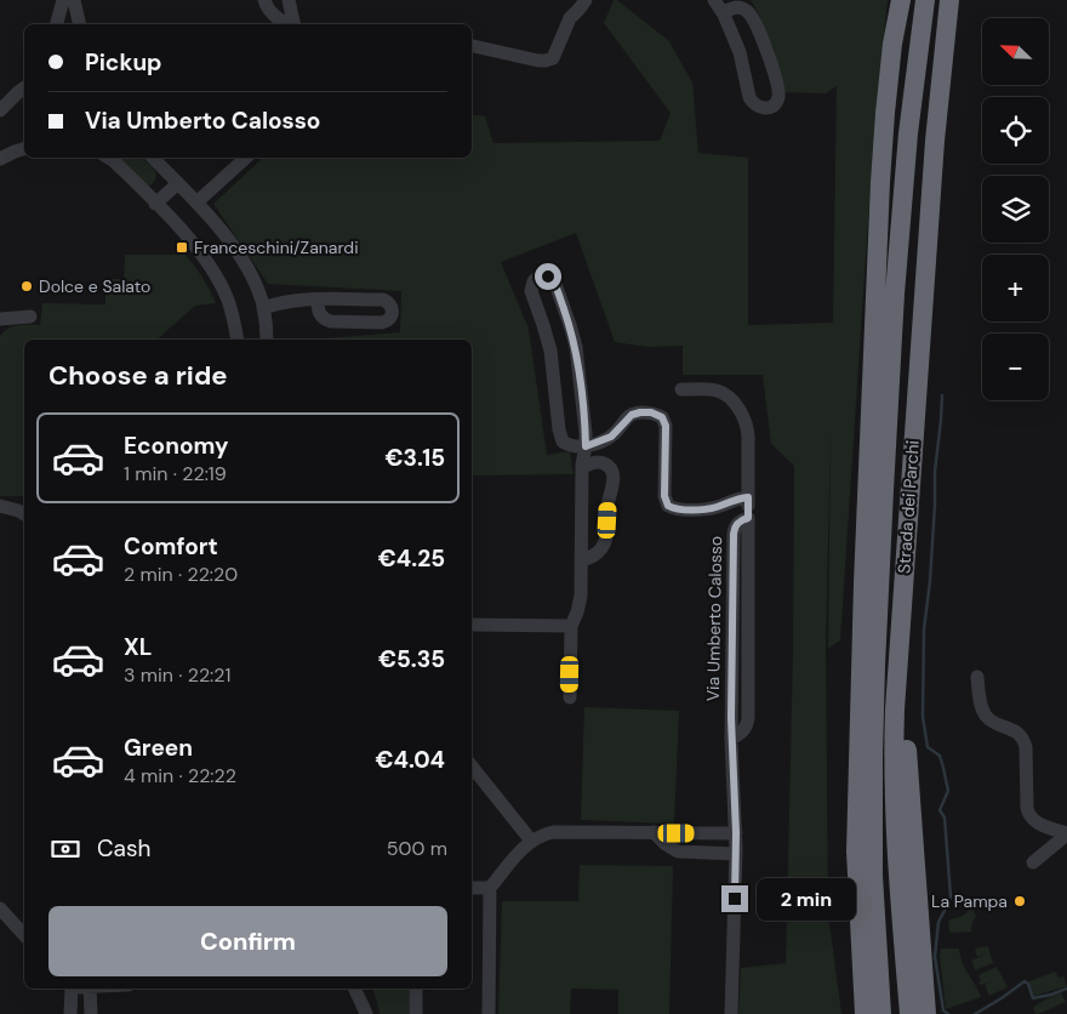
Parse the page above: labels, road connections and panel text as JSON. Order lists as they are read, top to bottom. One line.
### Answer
{"streets":{"highway":["Strada dei Parchi"],"street":["Via Umberto Calosso"]},"places":{"transit":["Franceschini/Zanardi"],"other":["Dolce e Salato","La Pampa"]},"north":"top left","page":{"map_buttons":["+","−"],"banner":["Pickup","Via Umberto Calosso"],"heading":"Choose a ride","list":[{"name":"Economy","note":"1 min · 22:19","value":"€3.15"},{"name":"Comfort","note":"2 min · 22:20","value":"€4.25"},{"name":"XL","note":"3 min · 22:21","value":"€5.35"},{"name":"Green","note":"4 min · 22:22","value":"€4.04"}],"pay":["Cash","500 m"],"bubble":"2 min","buttons":"Confirm"}}
